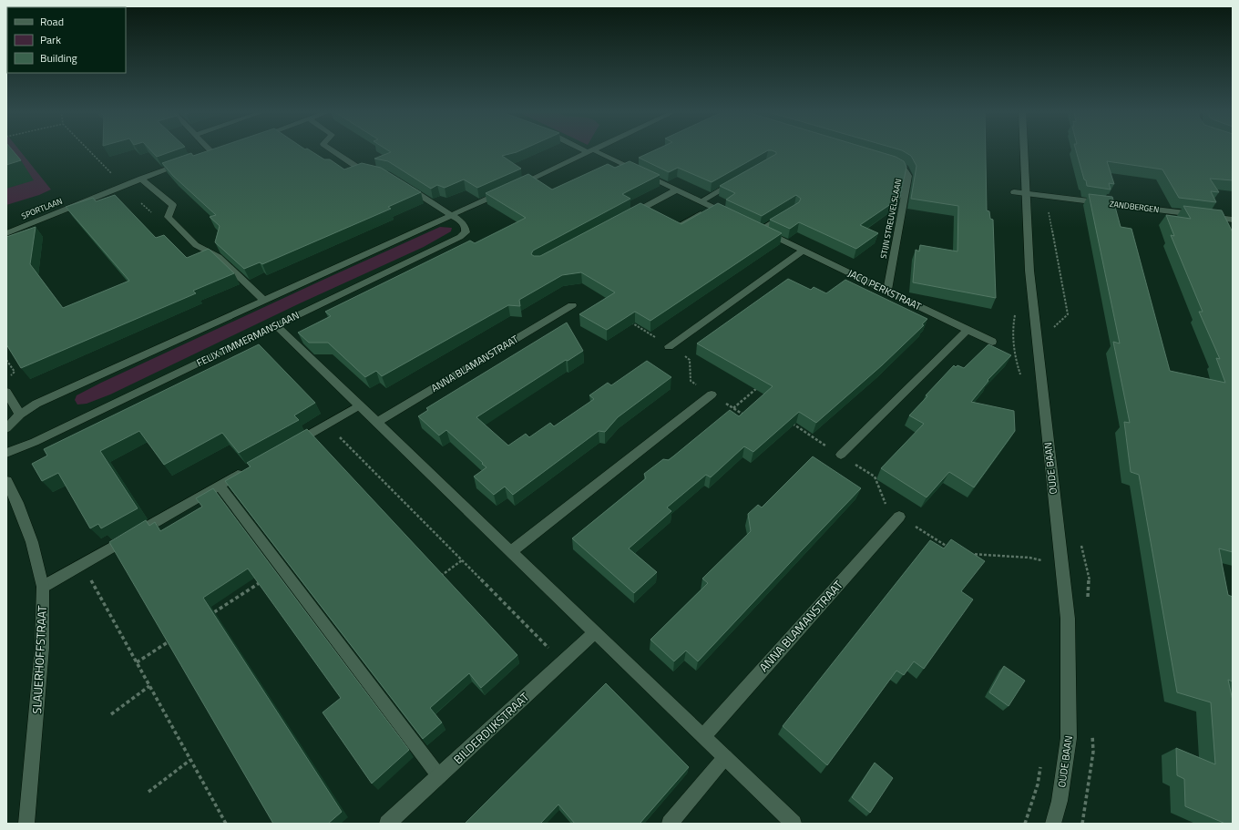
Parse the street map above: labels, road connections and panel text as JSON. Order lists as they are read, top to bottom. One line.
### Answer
{"streets":{"street":["ZANDBERGEN","SPORTLAAN","STIJN STREUVELSLAAN","JACQ PERKSTRAAT","FELIX TIMMERMANSLAAN","ANNA BLAMANSTRAAT","OUDE BAAN","SLAUERHOFFSTRAAT","BILDERDIJKSTRAAT"]},"crossings":[["ZANDBERGEN","OUDE BAAN"],["STIJN STREUVELSLAAN","JACQ PERKSTRAAT"]],"legend":["Road","Park","Building"]}
